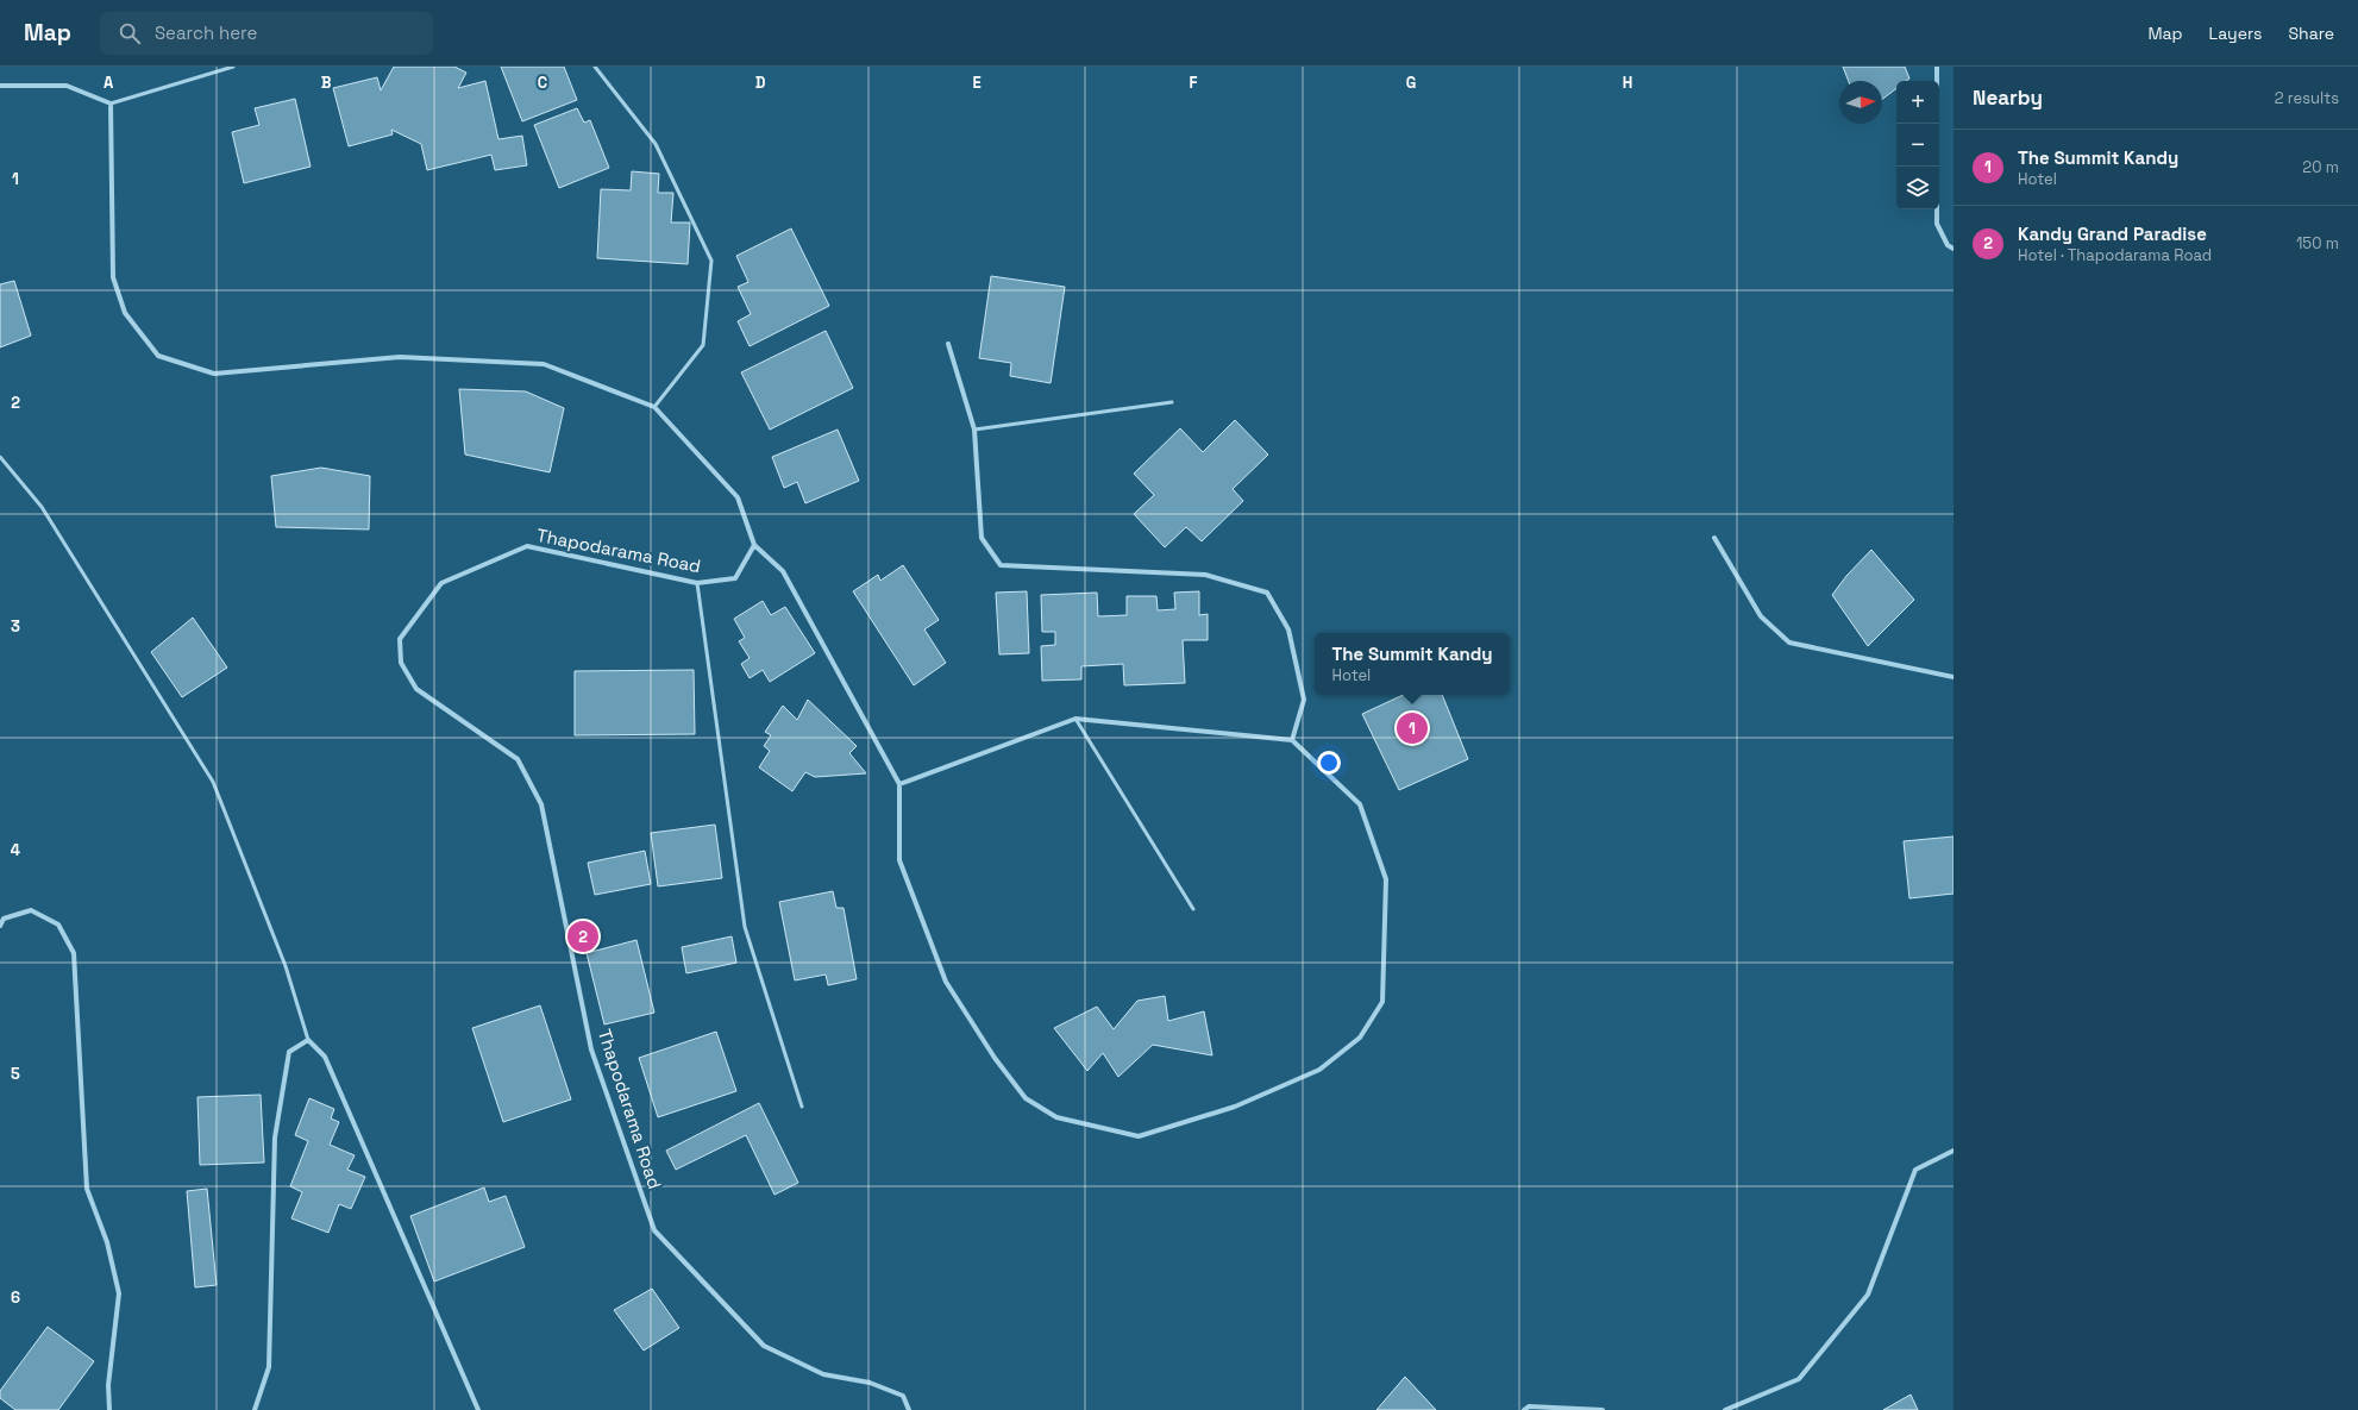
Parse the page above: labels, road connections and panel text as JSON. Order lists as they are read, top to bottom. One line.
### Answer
{"streets":{"street":["Thapodarama Road"]},"north":"right","page":{"header":"Map","search":"Search here","nav":["Map","Layers","Share"],"heading":["Nearby","2 results"],"map_buttons":["+","−"],"list":[{"mark":"1","name":"The Summit Kandy","note":"Hotel","value":"20 m"},{"mark":"2","name":"Kandy Grand Paradise","note":"Hotel · Thapodarama Road","value":"150 m"}],"popup":["The Summit Kandy","Hotel"],"pins":["1","2"]},"grid":{"columns":["A","B","C","D","E","F","G","H"],"rows":["1","2","3","4","5","6"]}}
